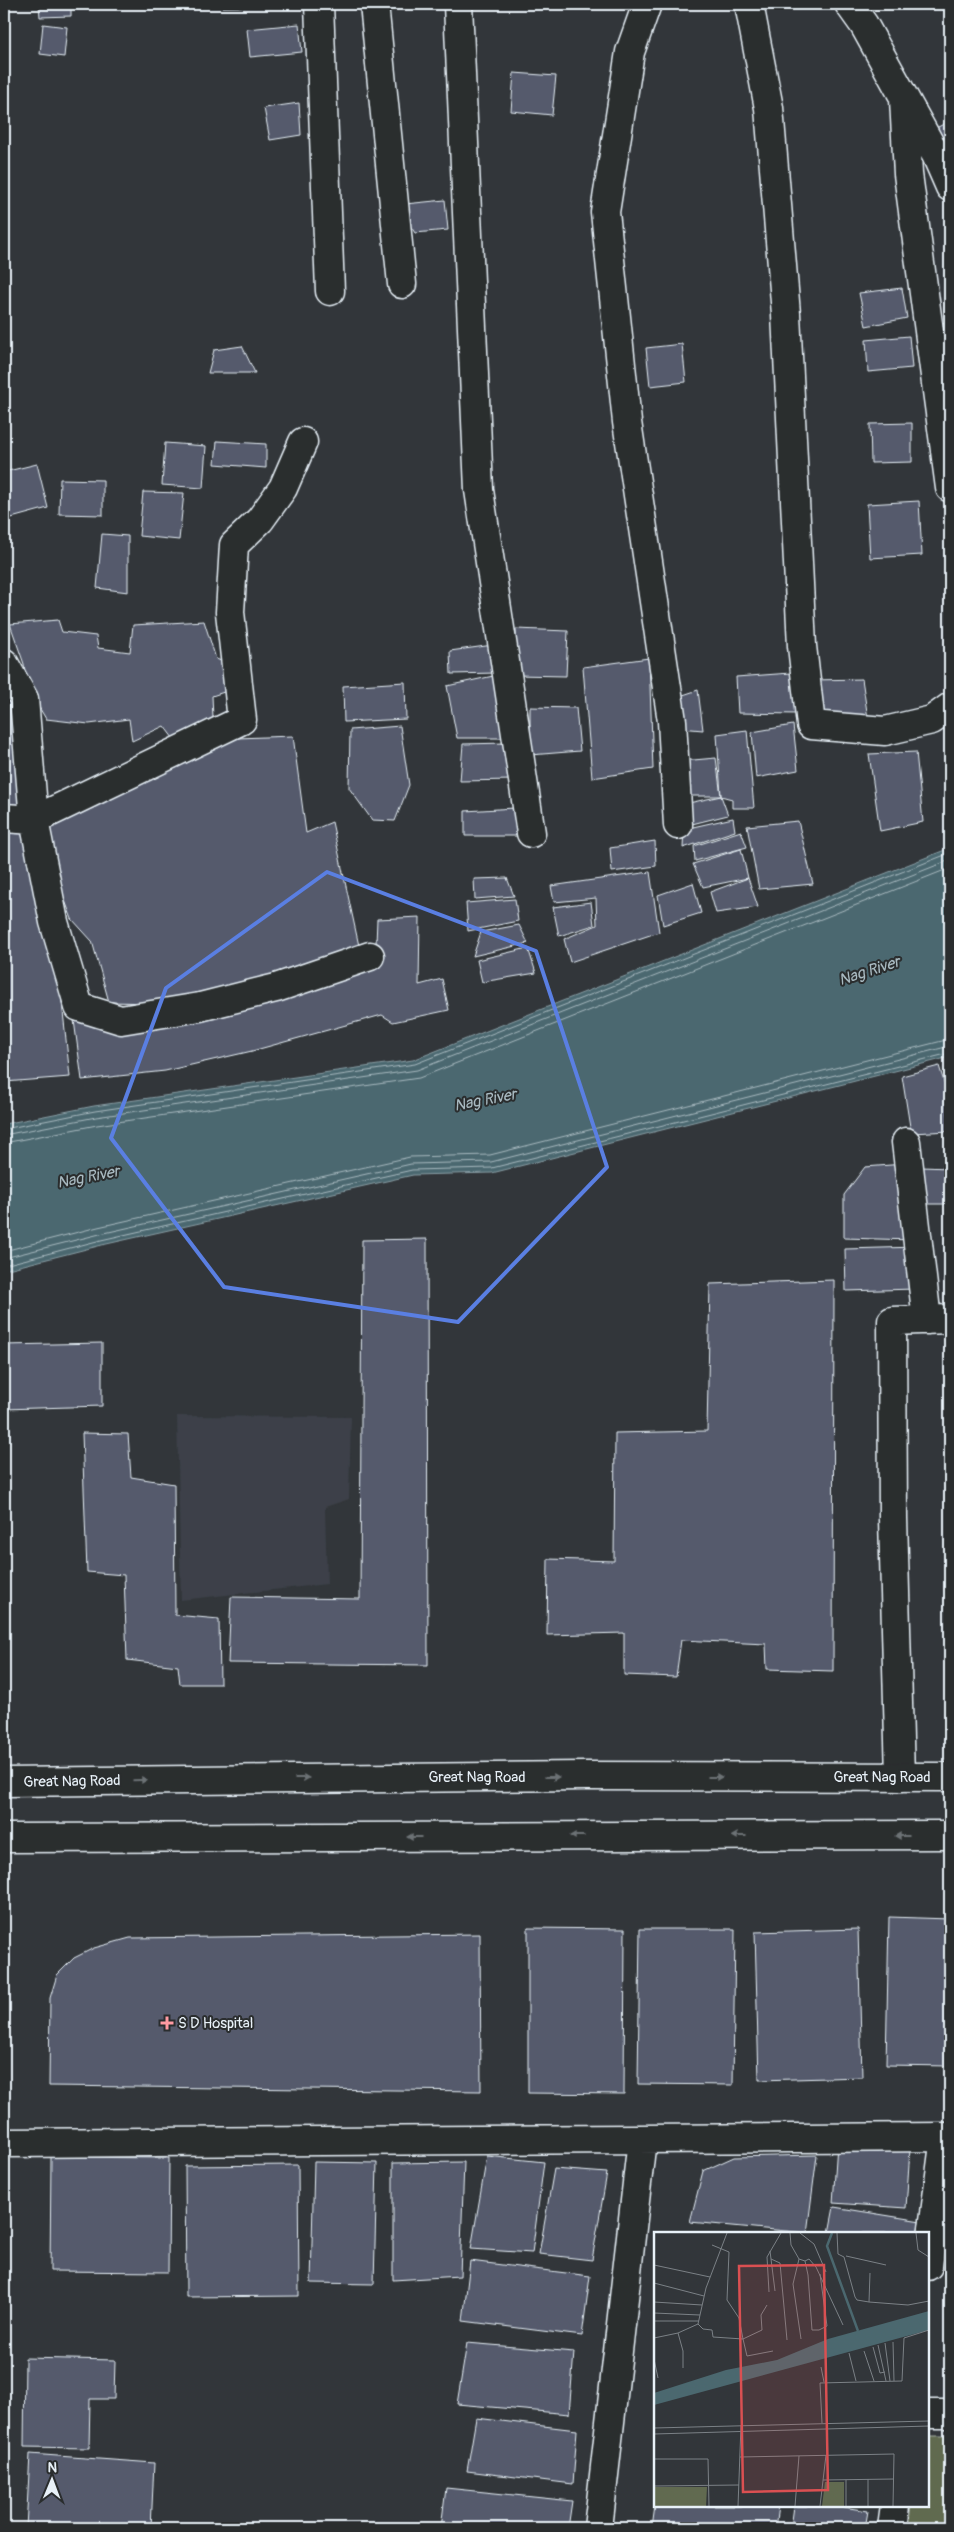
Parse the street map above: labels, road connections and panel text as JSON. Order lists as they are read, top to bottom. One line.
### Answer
{"streets":{"street":["Great Nag Road"]},"water":["Nag River"],"places":{"health":["S D Hospital"]},"north":"top"}
